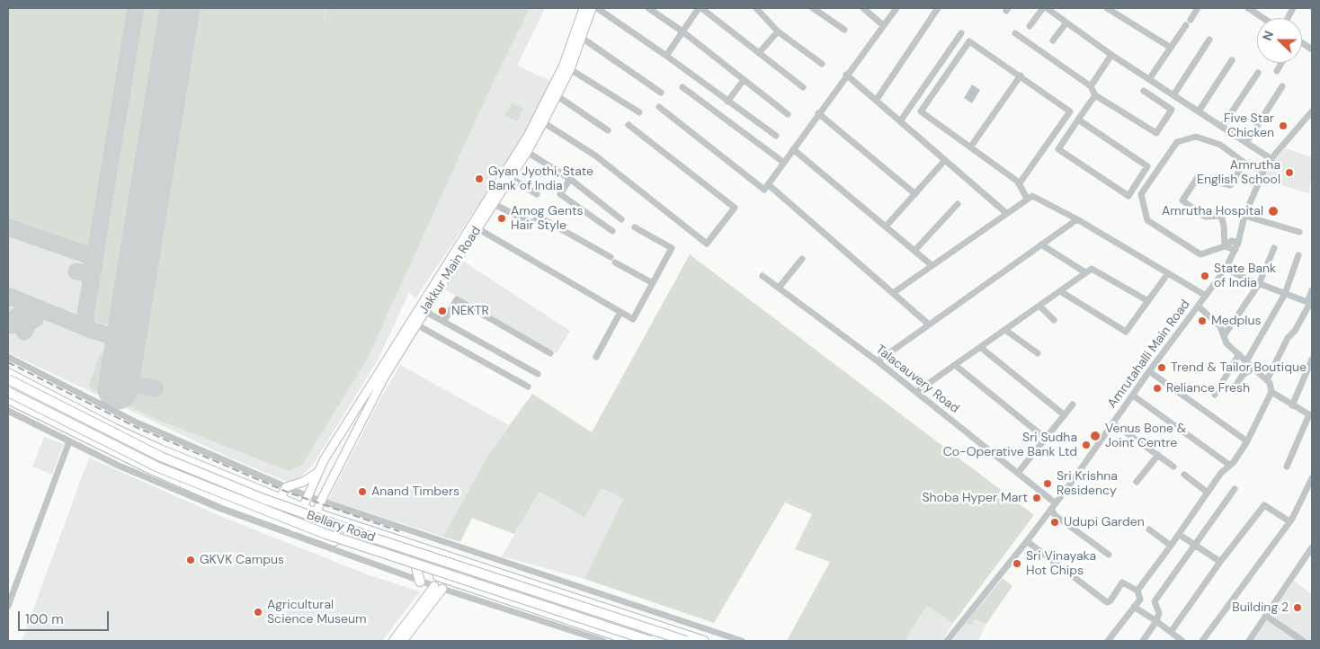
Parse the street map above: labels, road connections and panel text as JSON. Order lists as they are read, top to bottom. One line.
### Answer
{"streets":{"highway":["Bellary Road"],"main road":["Jakkur Main Road"],"street":["Amrutahalli Main Road","Talacauvery Road"]},"crossings":[["Jakkur Main Road","Bellary Road"],["Amrutahalli Main Road","Talacauvery Road"]],"places":["Five Star Chicken","Amrutha English School","Gyan Jyothi, State Bank of India","Amrutha Hospital","Amog Gents Hair Style","State Bank of India","NEKTR","Medplus","Trend & Tailor Boutique","Reliance Fresh","Venus Bone & Joint Centre","Sri Sudha Co-Operative Bank Ltd","Sri Krishna Residency","Anand Timbers","Shoba Hyper Mart","Udupi Garden","GKVK Campus","Sri Vinayaka Hot Chips","Building 2","Agricultural Science Museum"],"scale_bar":"100 m","north":"left"}
